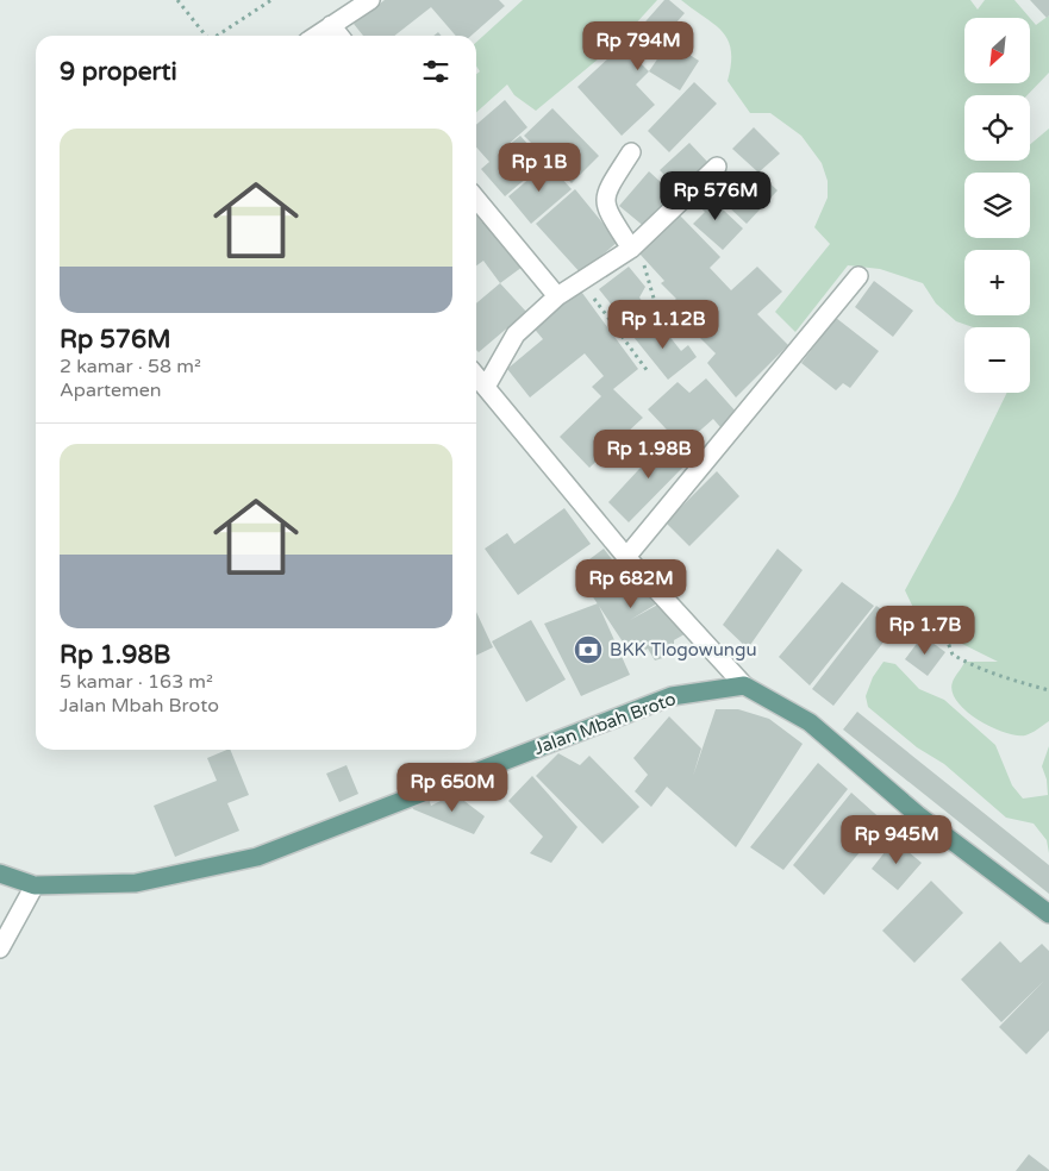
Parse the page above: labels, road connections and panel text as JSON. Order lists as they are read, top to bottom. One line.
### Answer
{"streets":{"main road":["Jalan Mbah Broto"]},"places":{"bank":["BKK Tlogowungu"]},"north":"bottom left","page":{"map_buttons":["+","−"],"price":["Rp 794M","Rp 1B","Rp 576M","Rp 1.12B","Rp 1.98B","Rp 682M","Rp 1.7B","Rp 650M","Rp 945M"],"heading":"9 properti","list":[{"name":"Rp 576M","note":"2 kamar · 58 m² · Apartemen"},{"name":"Rp 1.98B","note":"5 kamar · 163 m² · Jalan Mbah Broto"}]}}
